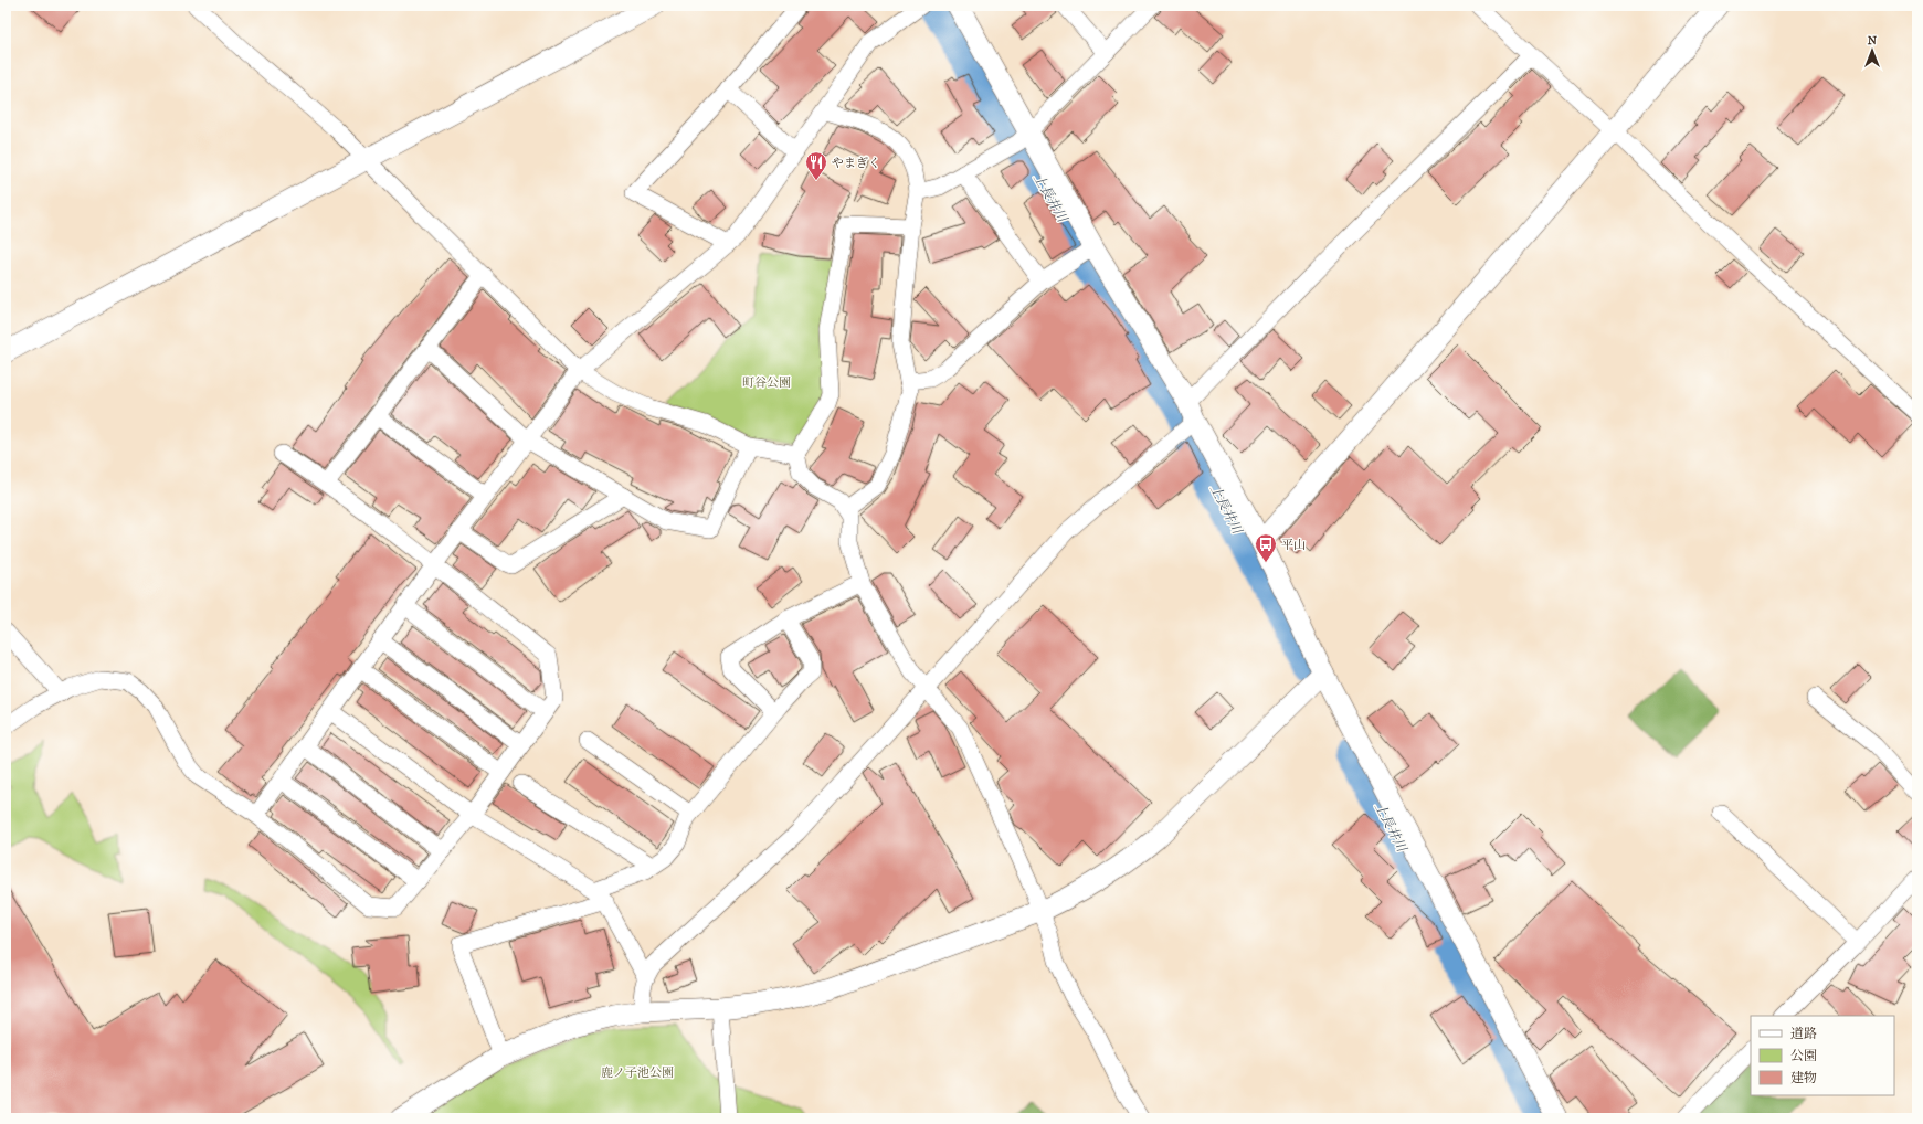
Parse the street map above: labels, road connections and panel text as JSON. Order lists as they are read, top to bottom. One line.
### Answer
{"water":["上長井川"],"parks":["町谷公園","鹿ノ子池公園"],"places":{"restaurant":["やまぎく"],"bus stop":["平山"]},"legend":["道路","公園","建物"],"north":"top"}
